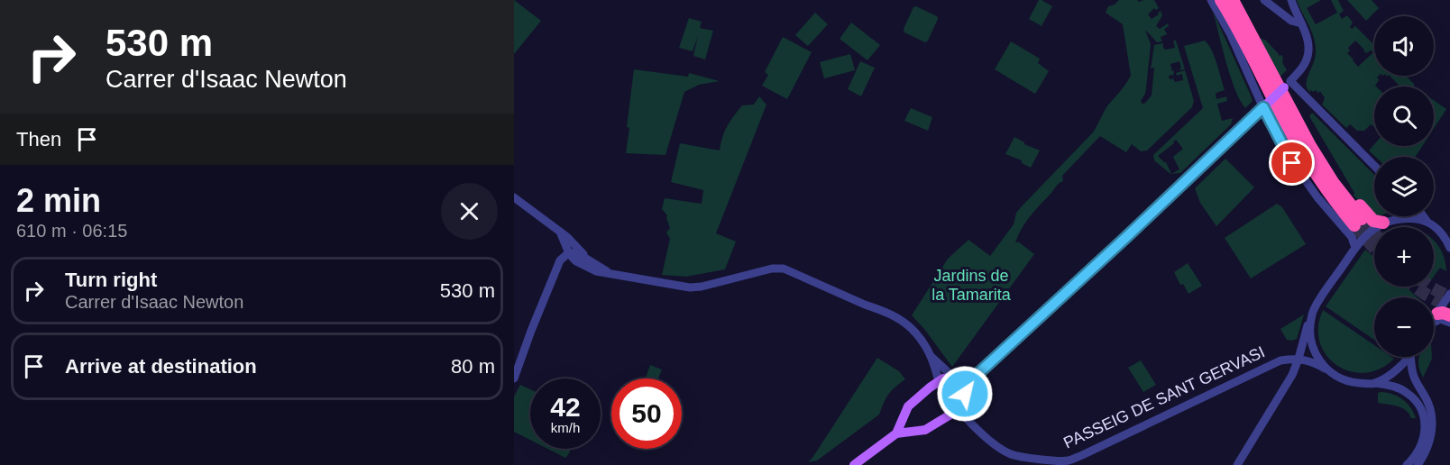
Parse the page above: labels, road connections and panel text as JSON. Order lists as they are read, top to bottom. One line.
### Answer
{"streets":{"street":["PASSEIG DE SANT GERVASI"]},"parks":["Jardins de la Tamarita"],"page":{"turn":["530 m","Carrer d'Isaac Newton"],"map_buttons":["+","−"],"then":"Then","heading":["2 min","610 m · 06:15"],"list":[{"name":"Turn right","note":"Carrer d'Isaac Newton","value":"530 m"},{"name":"Arrive at destination","value":"80 m"}],"speed":"42 km/h","limit":"50"}}
